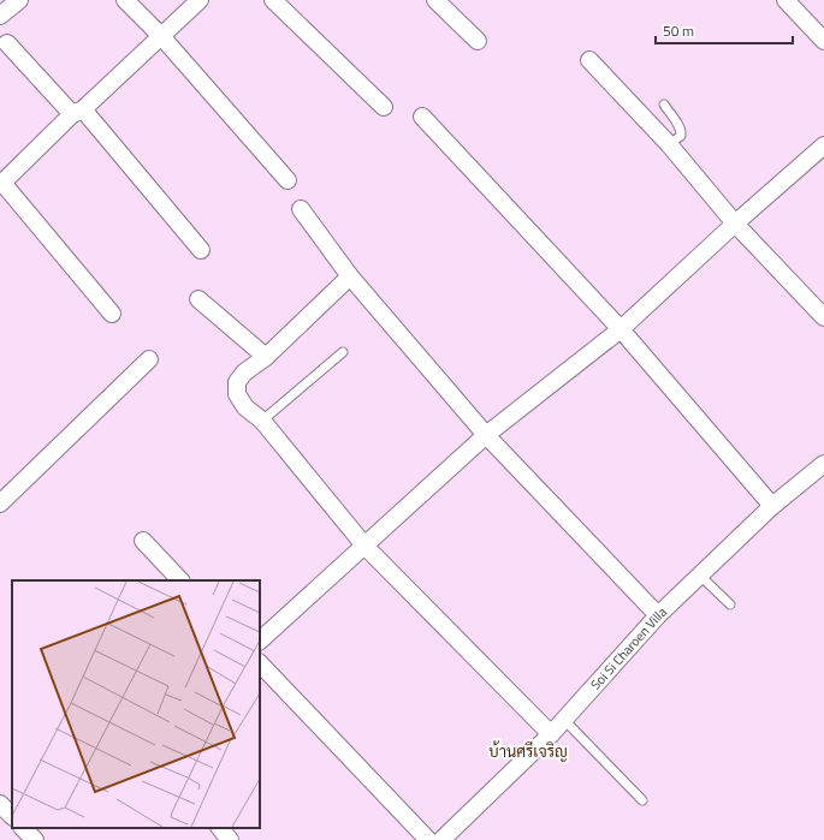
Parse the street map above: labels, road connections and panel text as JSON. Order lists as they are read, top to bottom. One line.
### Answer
{"streets":{"street":["Soi Si Charoen Villa"]},"districts":["บ้านศรีเจริญ"],"scale_bar":"50 m"}
